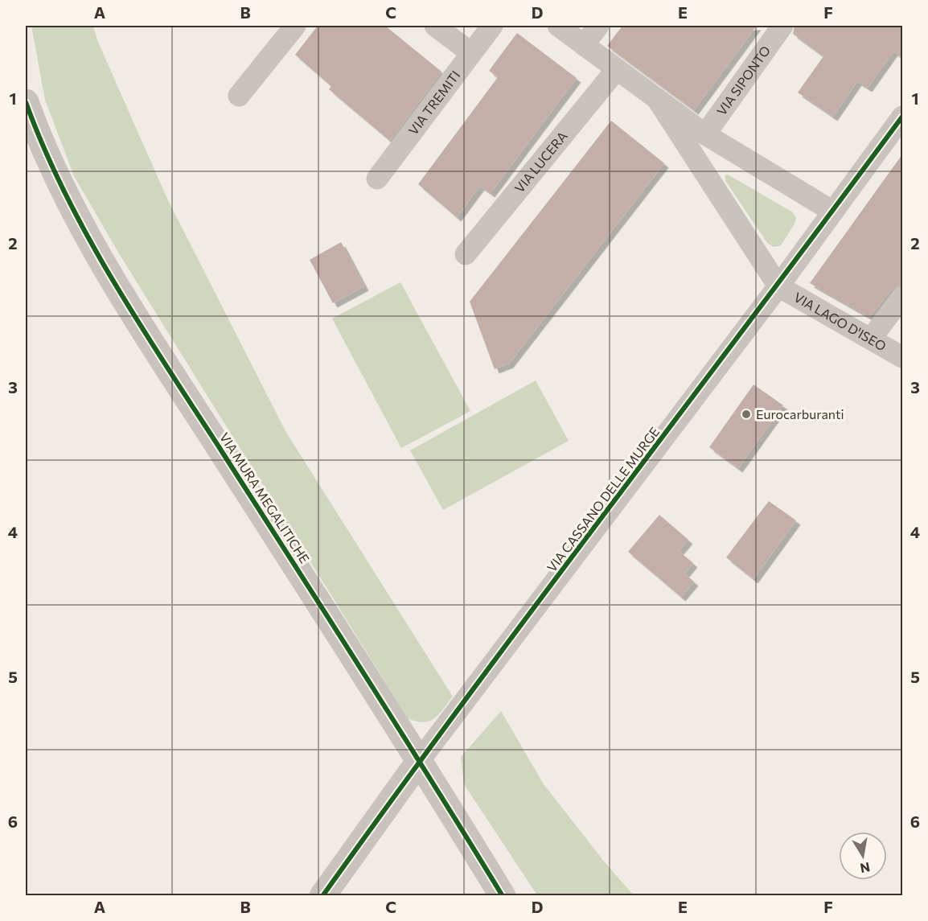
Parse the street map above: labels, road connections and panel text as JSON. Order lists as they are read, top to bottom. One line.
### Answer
{"streets":{"street":["VIA SIPONTO","VIA TREMITI","VIA LUCERA","VIA LAGO D'ISEO","VIA MURA MEGALITICHE","VIA CASSANO DELLE MURGE"]},"crossings":[["VIA LAGO D'ISEO","VIA CASSANO DELLE MURGE"],["VIA MURA MEGALITICHE","VIA CASSANO DELLE MURGE"]],"places":["Eurocarburanti"],"north":"bottom","grid":{"columns":["A","B","C","D","E","F"],"rows":["1","2","3","4","5","6"]}}
